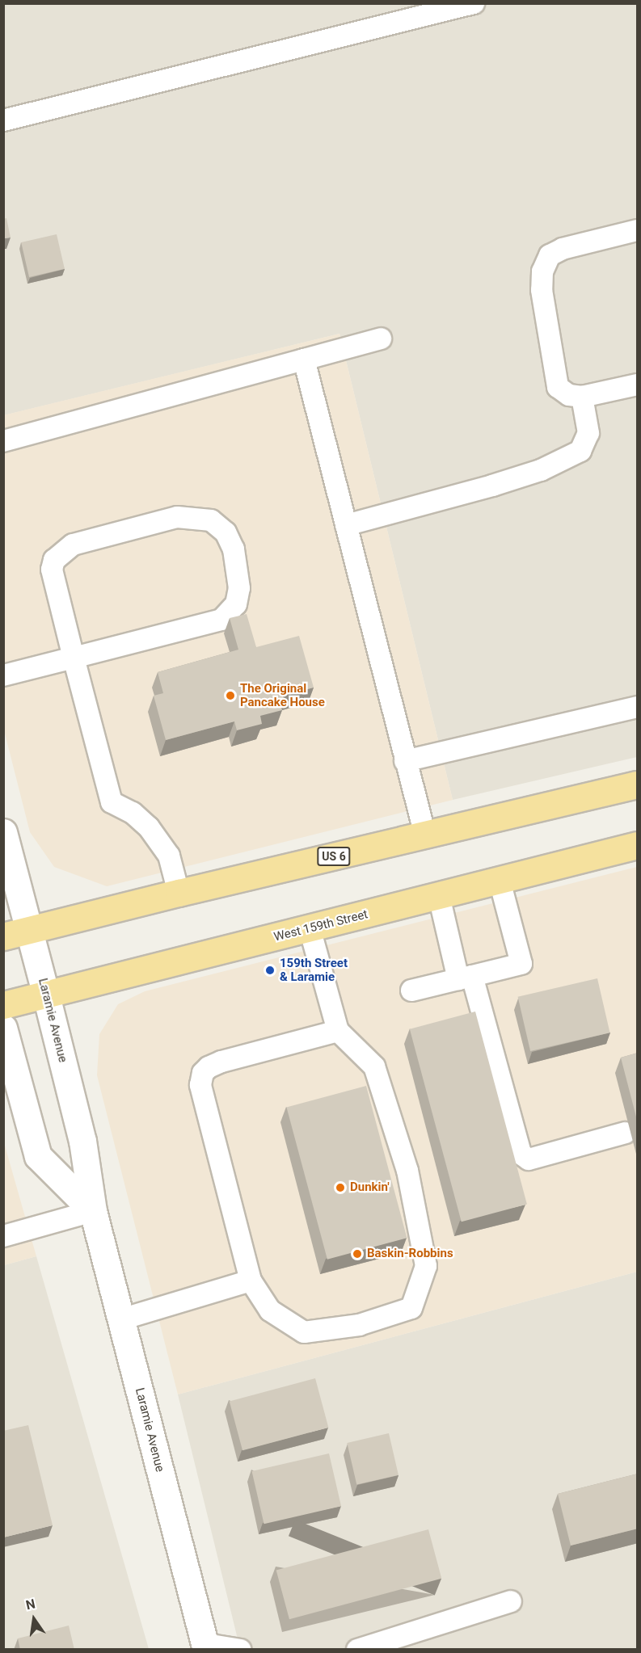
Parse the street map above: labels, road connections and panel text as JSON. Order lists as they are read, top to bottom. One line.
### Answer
{"streets":{"main road":["US 6","West 159th Street"],"street":["Laramie Avenue"]},"crossings":[["US 6","Laramie Avenue"],["West 159th Street","Laramie Avenue"]],"places":["The Original Pancake House","159th Street & Laramie","Dunkin'","Baskin-Robbins"],"north":"top"}
